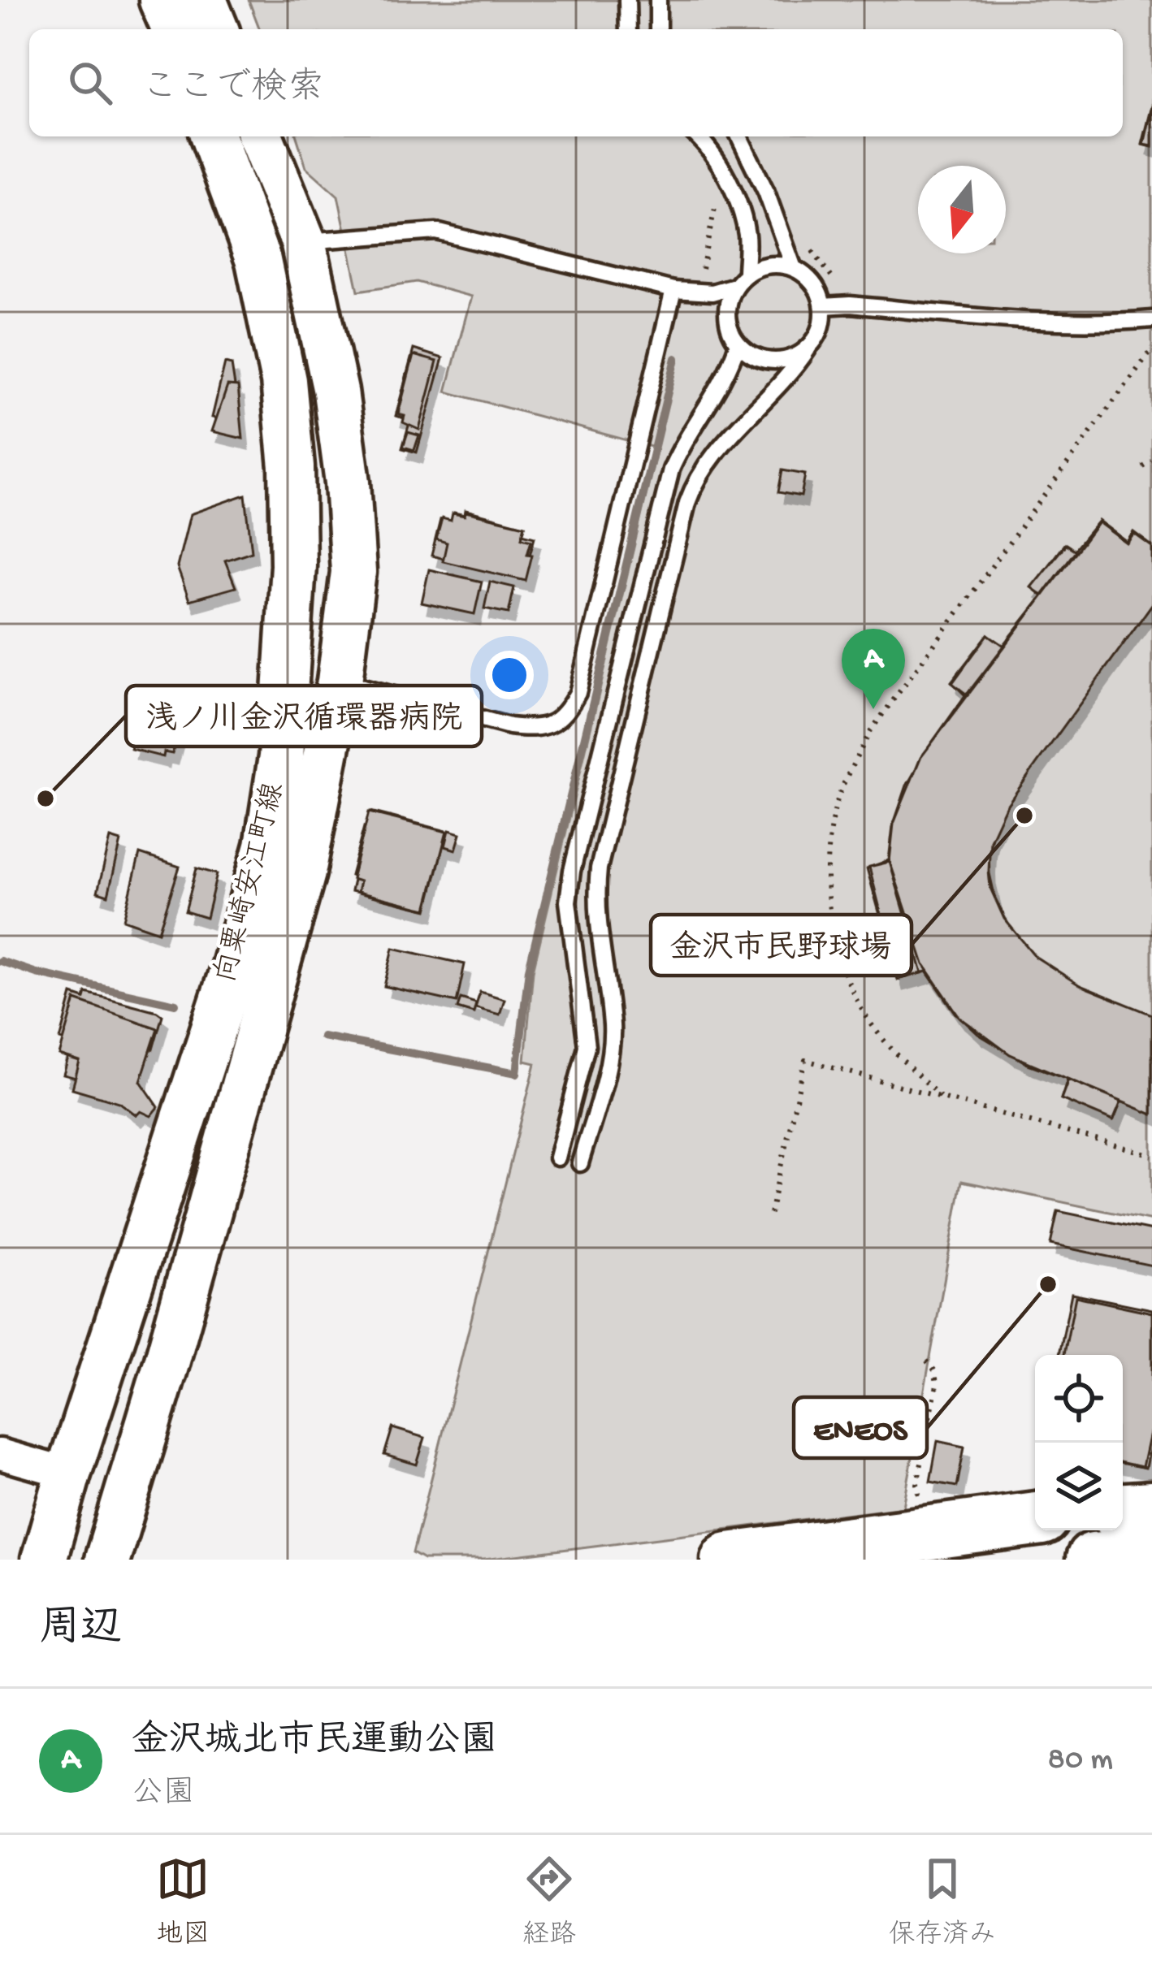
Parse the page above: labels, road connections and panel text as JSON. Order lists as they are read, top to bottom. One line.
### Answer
{"streets":{"main road":["向粟崎安江町線"]},"places":["浅ノ川金沢循環器病院","金沢市民野球場","ENEOS"],"north":"bottom","page":{"search":"ここで検索","pins":"A","heading":"周辺","list":[{"mark":"A","name":"金沢城北市民運動公園","note":"公園","value":"80 m"}],"nav":["地図","経路","保存済み"]}}
